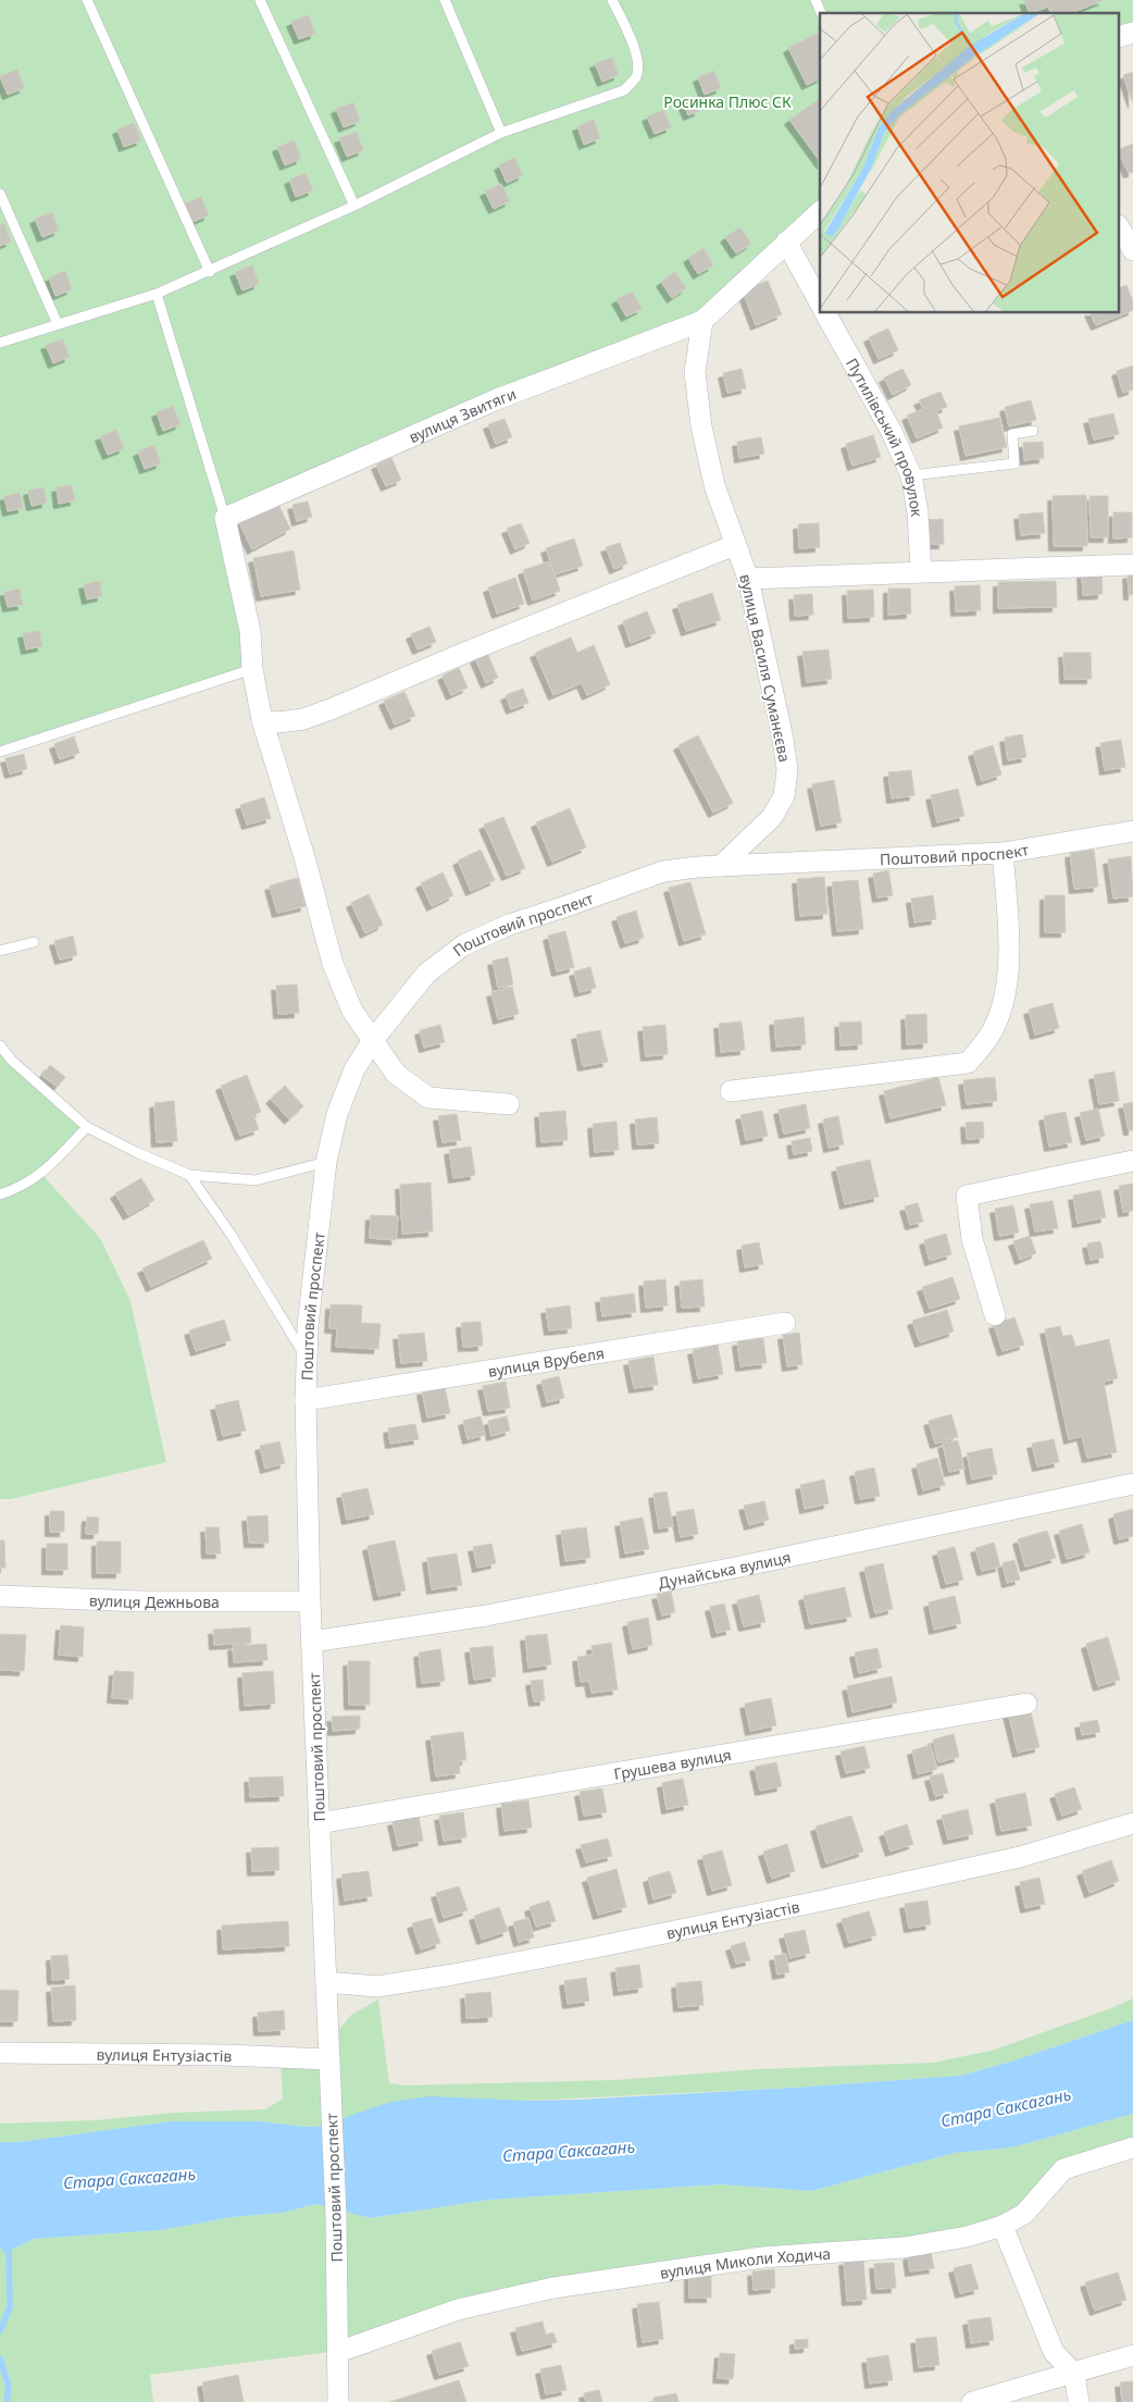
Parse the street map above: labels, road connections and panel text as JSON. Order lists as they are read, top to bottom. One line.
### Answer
{"streets":{"street":["вулиця Звитяги","Путилівський провулок","вулиця Василя Суманєєва","Поштовий проспект","вулиця Врубеля","Дунайська вулиця","вулиця Дежньова","Грушева вулиця","вулиця Ентузіастів","вулиця Миколи Ходича"]},"crossings":[["вулиця Звитяги","вулиця Василя Суманєєва"],["вулиця Василя Суманєєва","Поштовий проспект"],["Поштовий проспект","вулиця Врубеля"],["Поштовий проспект","Дунайська вулиця"],["Поштовий проспект","вулиця Дежньова"],["Поштовий проспект","Грушева вулиця"],["Поштовий проспект","вулиця Ентузіастів"],["Поштовий проспект","вулиця Миколи Ходича"]],"water":["Стара Саксагань"],"parks":["Росинка Плюс СК"]}
